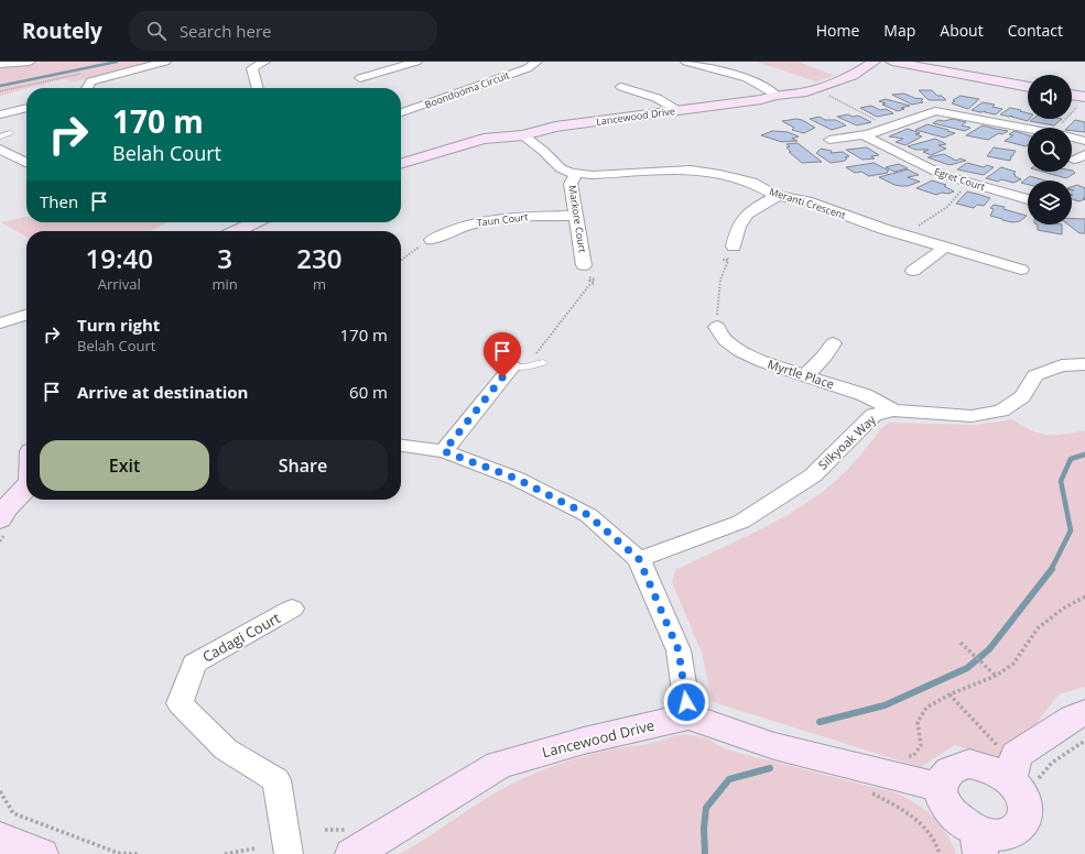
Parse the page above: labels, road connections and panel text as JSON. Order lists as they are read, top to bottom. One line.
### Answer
{"streets":{"street":["Boondooma Circuit","Lancewood Drive","Egret Court","Meranti Crescent","Markore Court","Taun Court","Myrtle Place","Silkyoak Way","Cadagi Court"]},"crossings":[["Lancewood Drive","Meranti Crescent"],["Meranti Crescent","Markore Court"],["Markore Court","Taun Court"],["Myrtle Place","Silkyoak Way"]],"page":{"header":"Routely","search":"Search here","nav":["Home","Map","About","Contact"],"turn":["170 m","Belah Court"],"then":"Then","eta":["19:40","Arrival","3","min","230","m"],"list":[{"name":"Turn right","note":"Belah Court","value":"170 m"},{"name":"Arrive at destination","value":"60 m"}],"buttons":["Exit","Share"]}}
